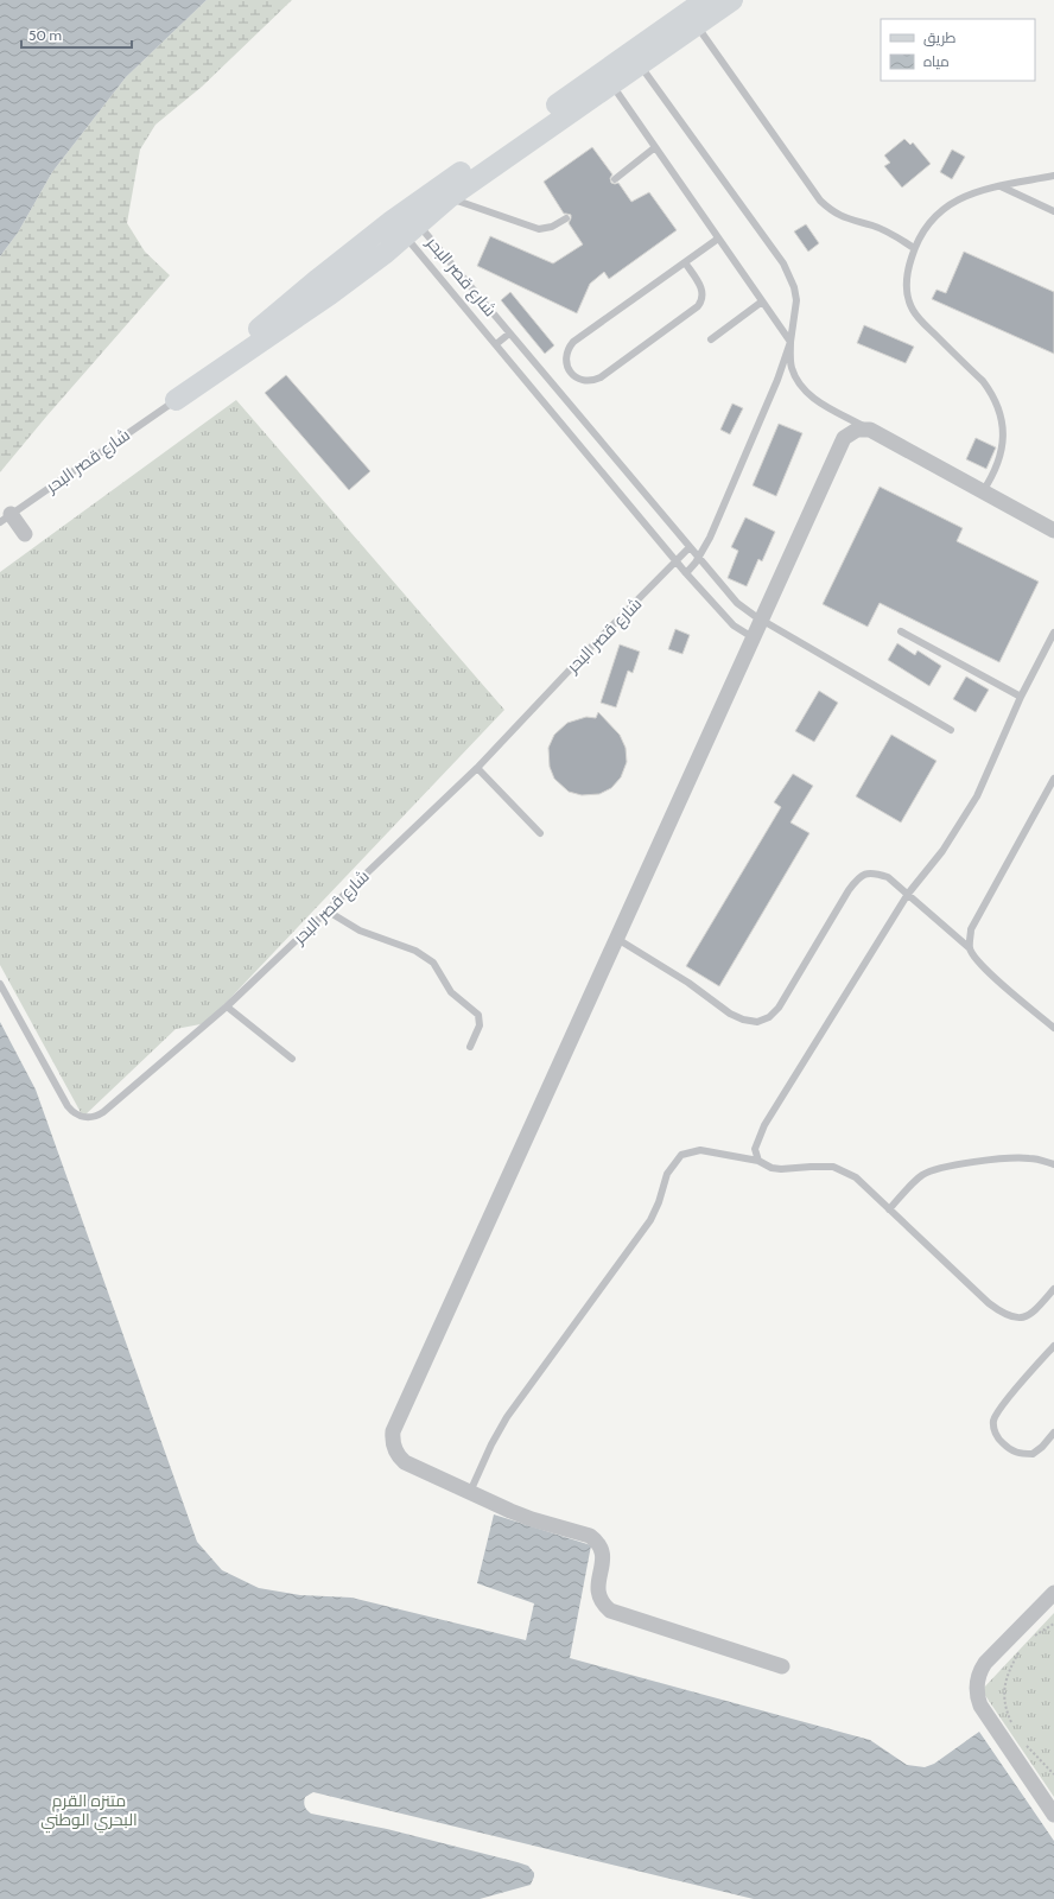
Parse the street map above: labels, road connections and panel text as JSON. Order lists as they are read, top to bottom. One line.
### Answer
{"streets":{"street":["شارع قصر البحر"]},"parks":["متنزه القرم البحري الوطني"],"legend":["طريق","مياه"],"scale_bar":"50 m"}
